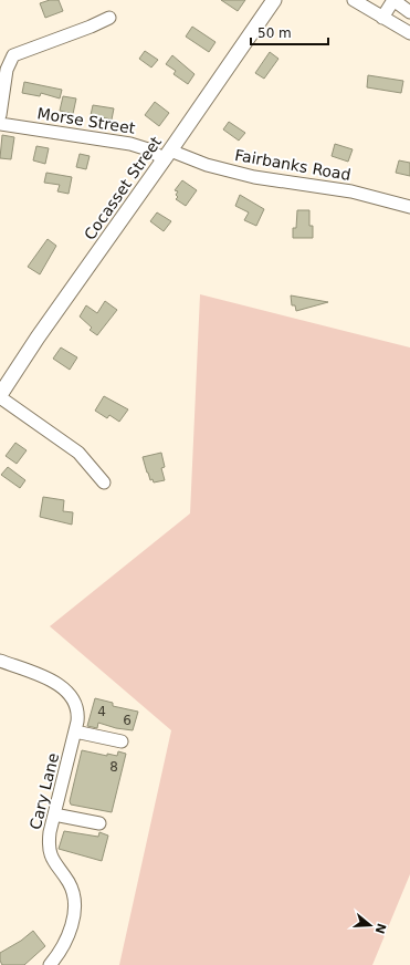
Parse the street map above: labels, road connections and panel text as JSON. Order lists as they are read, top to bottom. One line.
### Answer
{"streets":{"main road":["Cocasset Street"],"street":["Morse Street","Fairbanks Road","Cary Lane"]},"crossings":[["Morse Street","Fairbanks Road"],["Morse Street","Cocasset Street"],["Fairbanks Road","Cocasset Street"]],"house_numbers":["4","6","8"],"scale_bar":"50 m","north":"right"}
